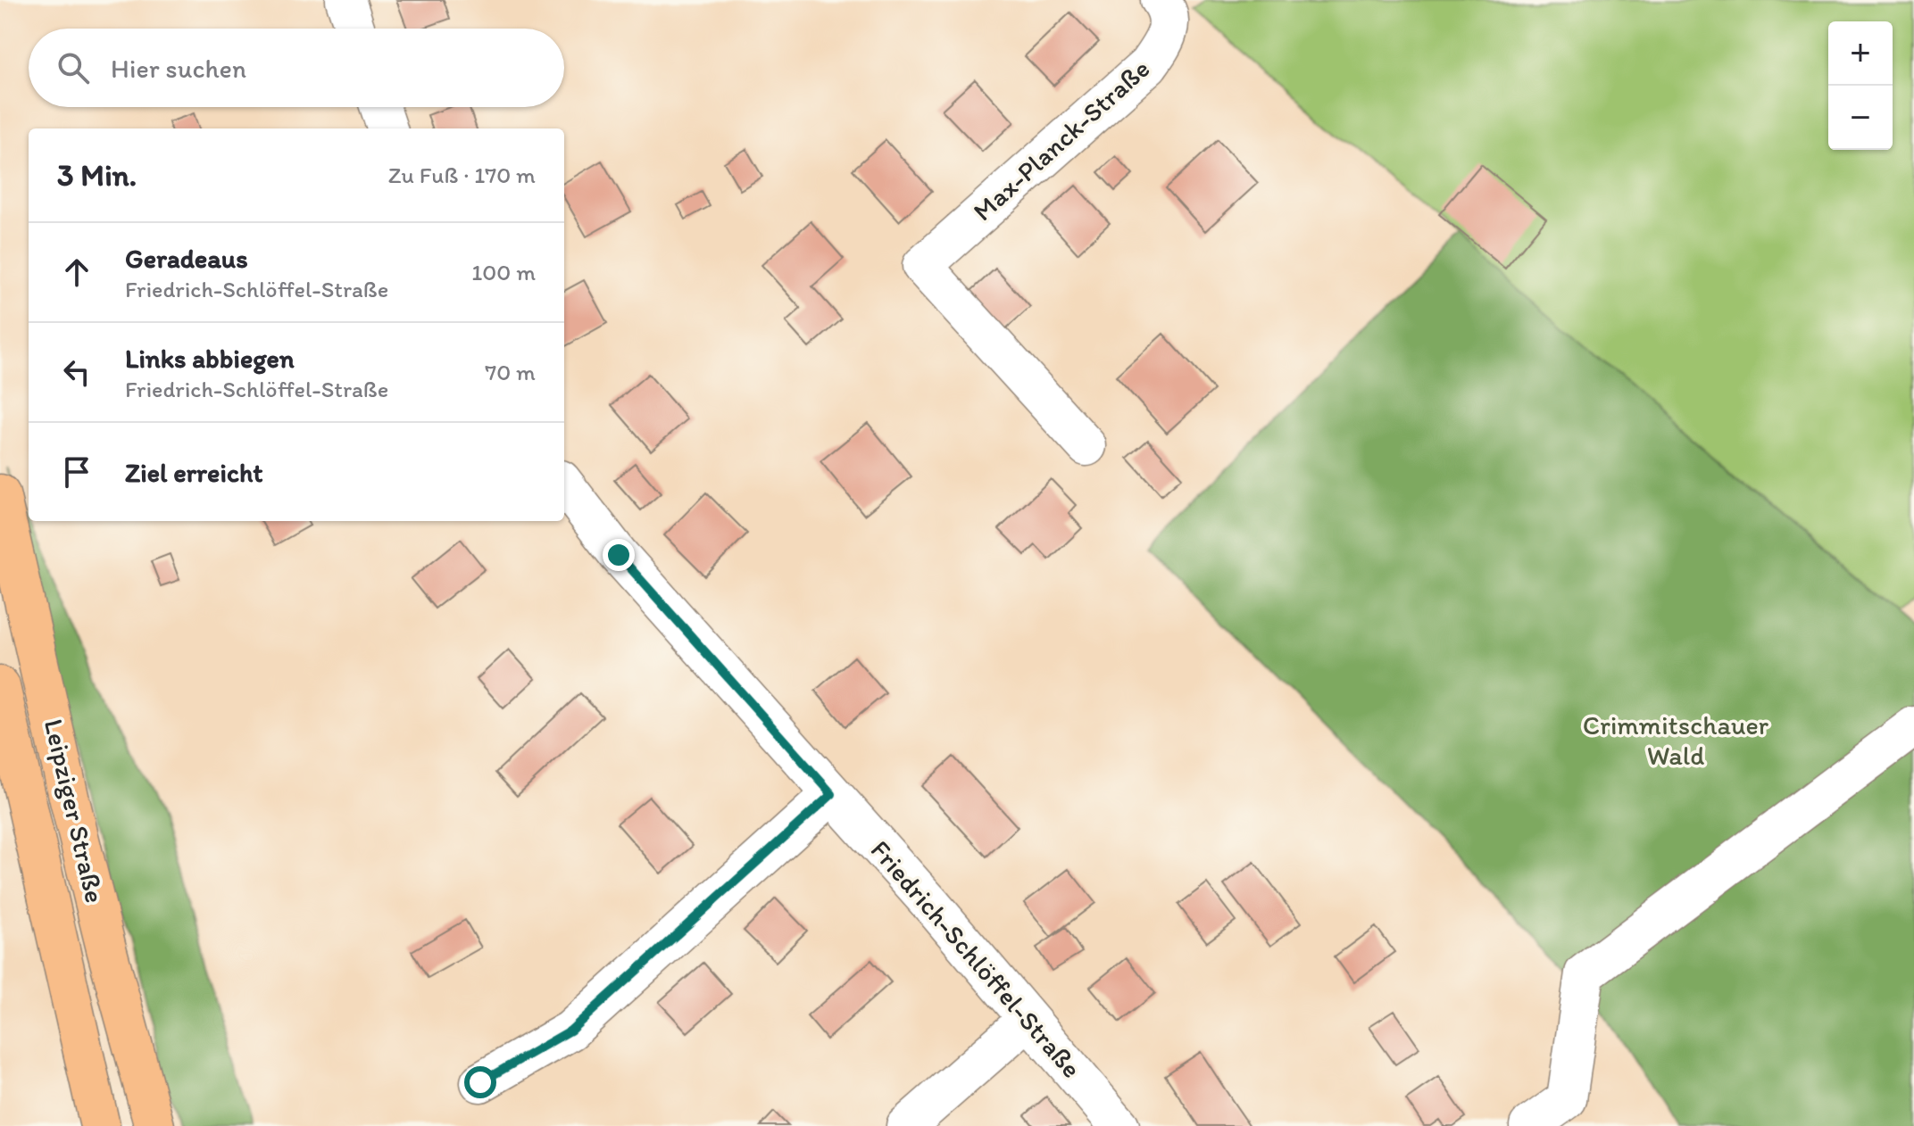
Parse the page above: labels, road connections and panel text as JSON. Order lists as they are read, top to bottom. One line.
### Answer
{"streets":{"main road":["Leipziger Straße"],"street":["Max-Planck-Straße","Friedrich-Schlöffel-Straße"]},"parks":["Crimmitschauer Wald"],"page":{"map_buttons":["+","−"],"search":"Hier suchen","heading":["3 Min.","Zu Fuß · 170 m"],"list":[["Geradeaus","Friedrich-Schlöffel-Straße","100 m"],["Links abbiegen","Friedrich-Schlöffel-Straße","70 m"],"Ziel erreicht"]}}
